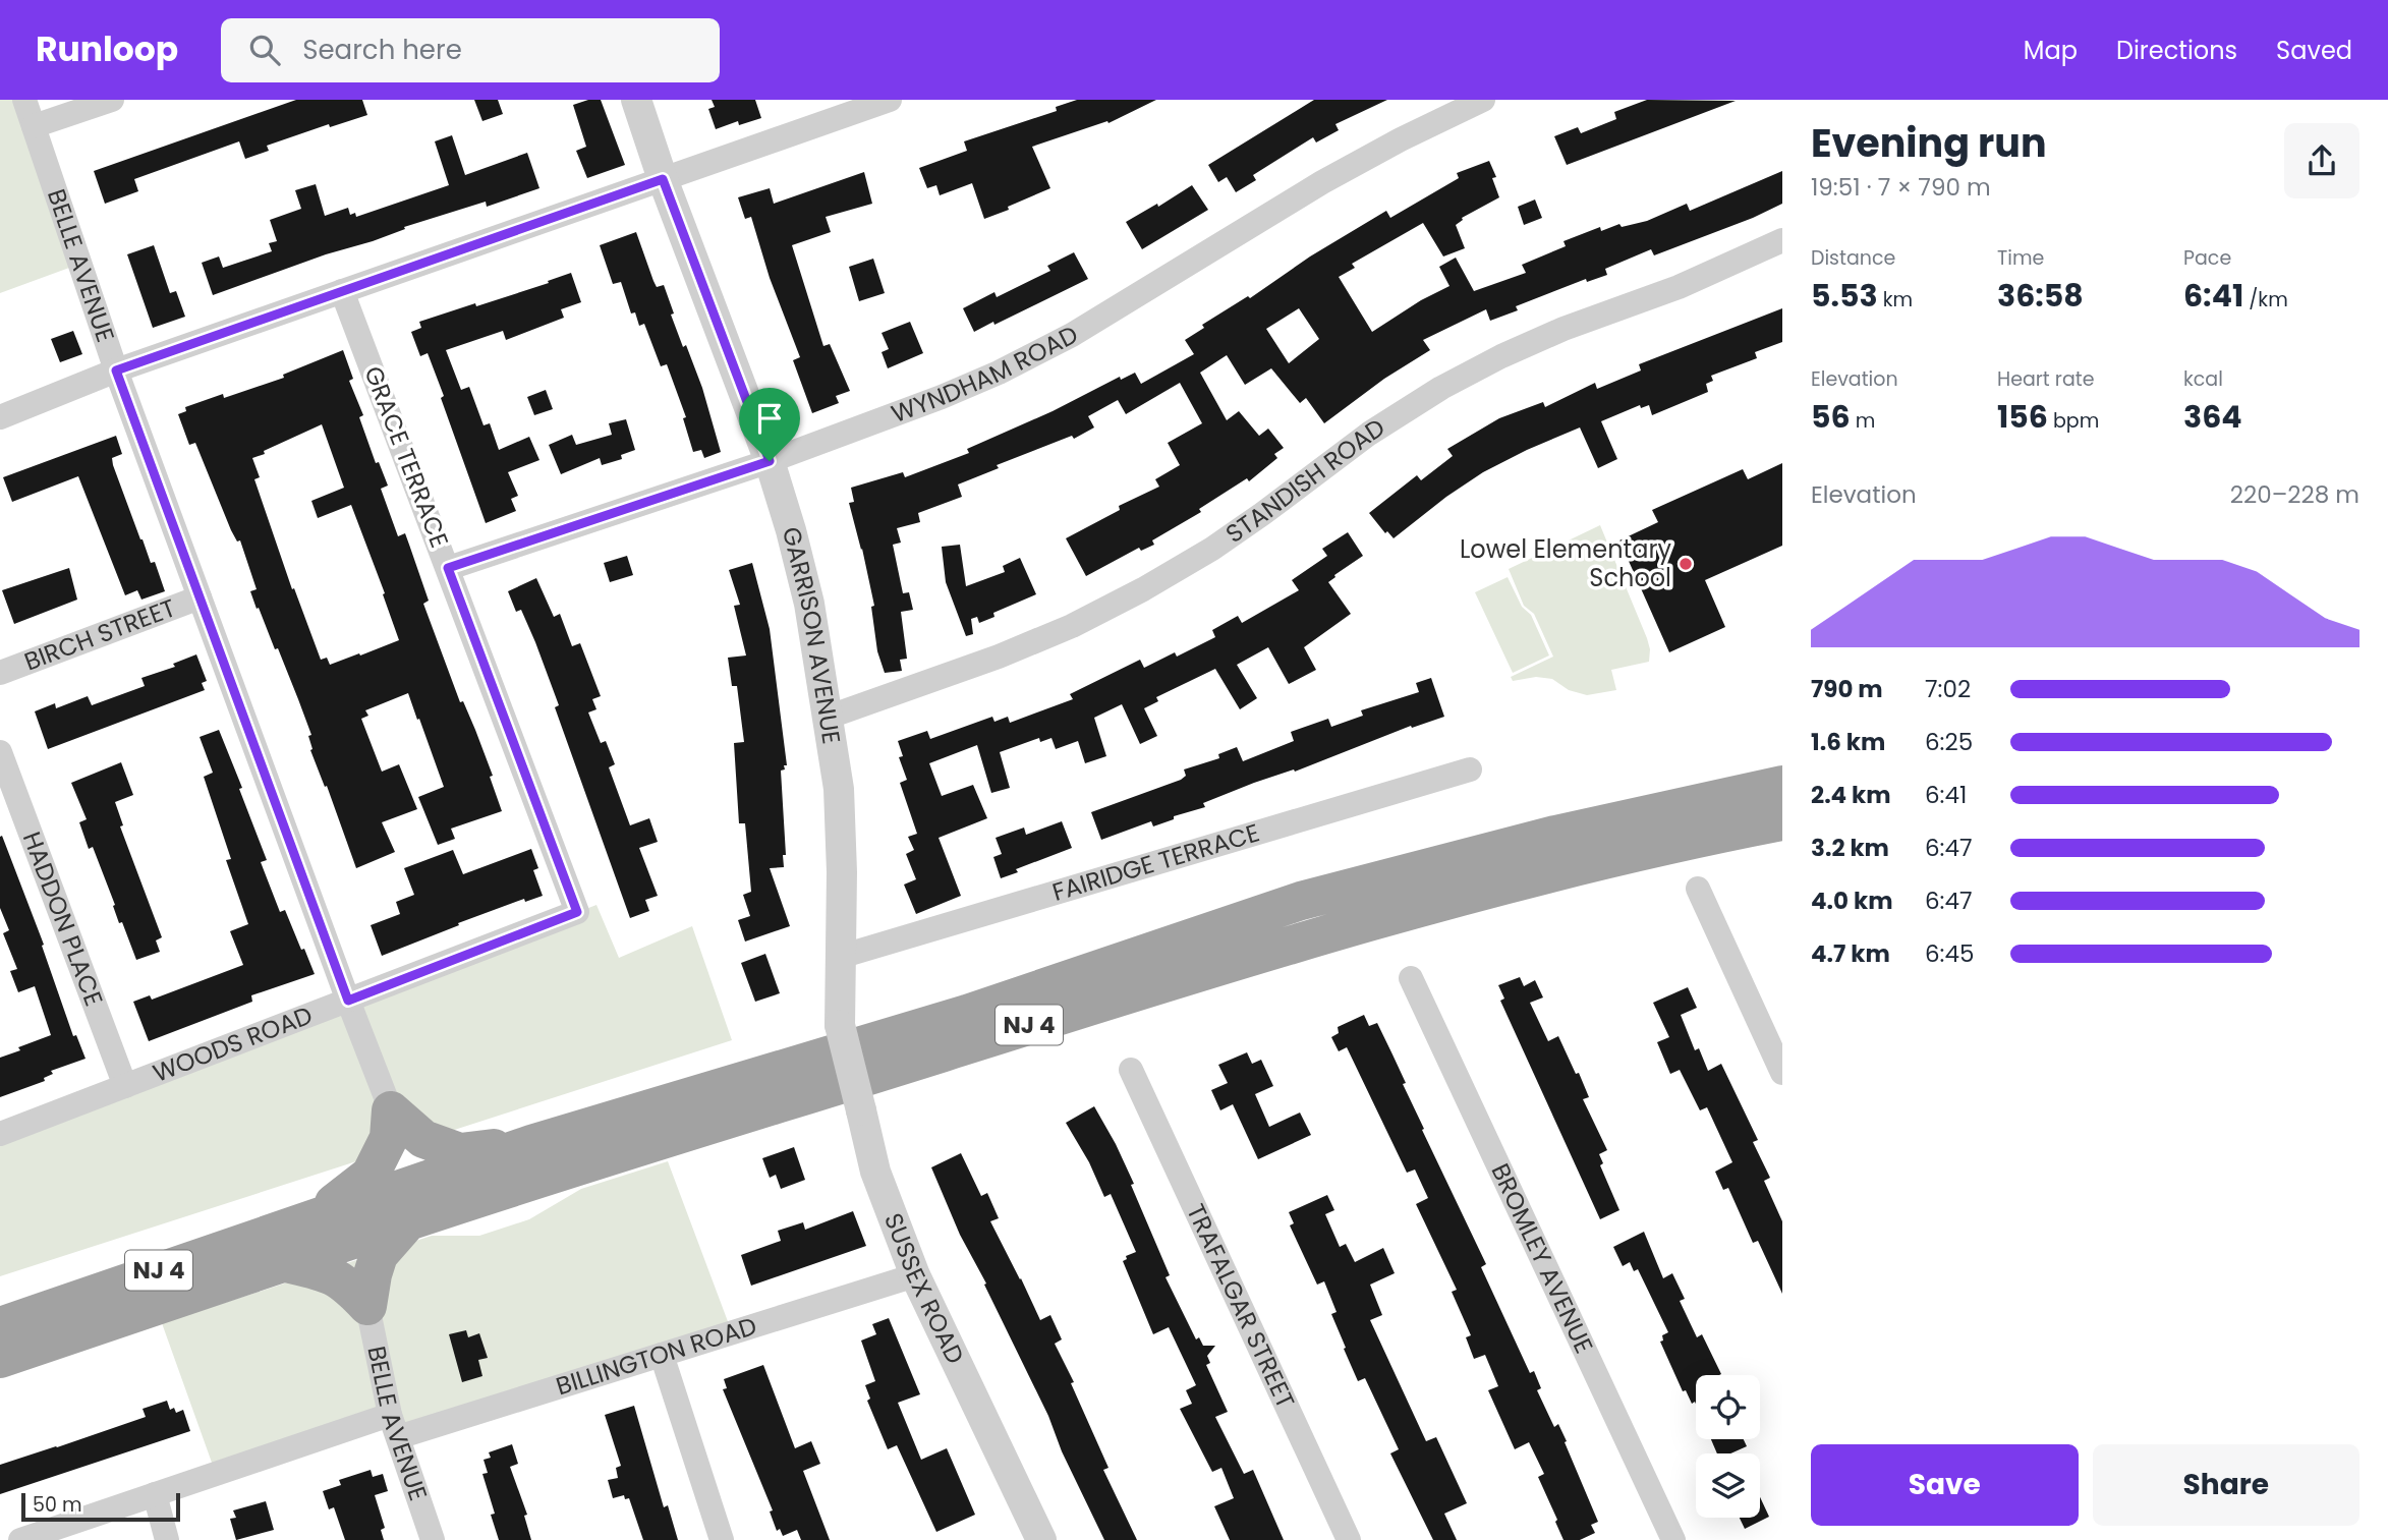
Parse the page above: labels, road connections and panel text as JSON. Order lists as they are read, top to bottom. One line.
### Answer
{"streets":{"highway":["NJ 4"],"street":["BELLE AVENUE","WYNDHAM ROAD","GRACE TERRACE","STANDISH ROAD","BIRCH STREET","GARRISON AVENUE","FAIRIDGE TERRACE","HADDON PLACE","WOODS ROAD","BROMLEY AVENUE","SUSSEX ROAD","TRAFALGAR STREET","BILLINGTON ROAD"]},"crossings":[["BELLE AVENUE","BIRCH STREET"],["BELLE AVENUE","WOODS ROAD"],["BELLE AVENUE","BILLINGTON ROAD"],["WYNDHAM ROAD","GRACE TERRACE"],["WYNDHAM ROAD","GARRISON AVENUE"],["GRACE TERRACE","WOODS ROAD"],["STANDISH ROAD","GARRISON AVENUE"],["GARRISON AVENUE","FAIRIDGE TERRACE"],["GARRISON AVENUE","SUSSEX ROAD"],["HADDON PLACE","WOODS ROAD"],["SUSSEX ROAD","BILLINGTON ROAD"]],"places":["Lowel Elementary School"],"scale_bar":"50 m","page":{"header":"Runloop","search":"Search here","nav":["Map","Directions","Saved"],"heading":["Evening run","19:51 · 7 × 790 m"],"stats":[["Distance","5.53 km"],["Time","36:58"],["Pace","6:41 /km"],["Elevation","56 m"],["Heart rate","156 bpm"],["kcal","364"]],"chart":["Elevation","220–228 m"],"list":[{"name":"790 m","note":"7:02"},{"name":"1.6 km","note":"6:25"},{"name":"2.4 km","note":"6:41"},{"name":"3.2 km","note":"6:47"},{"name":"4.0 km","note":"6:47"},{"name":"4.7 km","note":"6:45"}],"buttons":["Save","Share"],"scale":"50 m"}}
